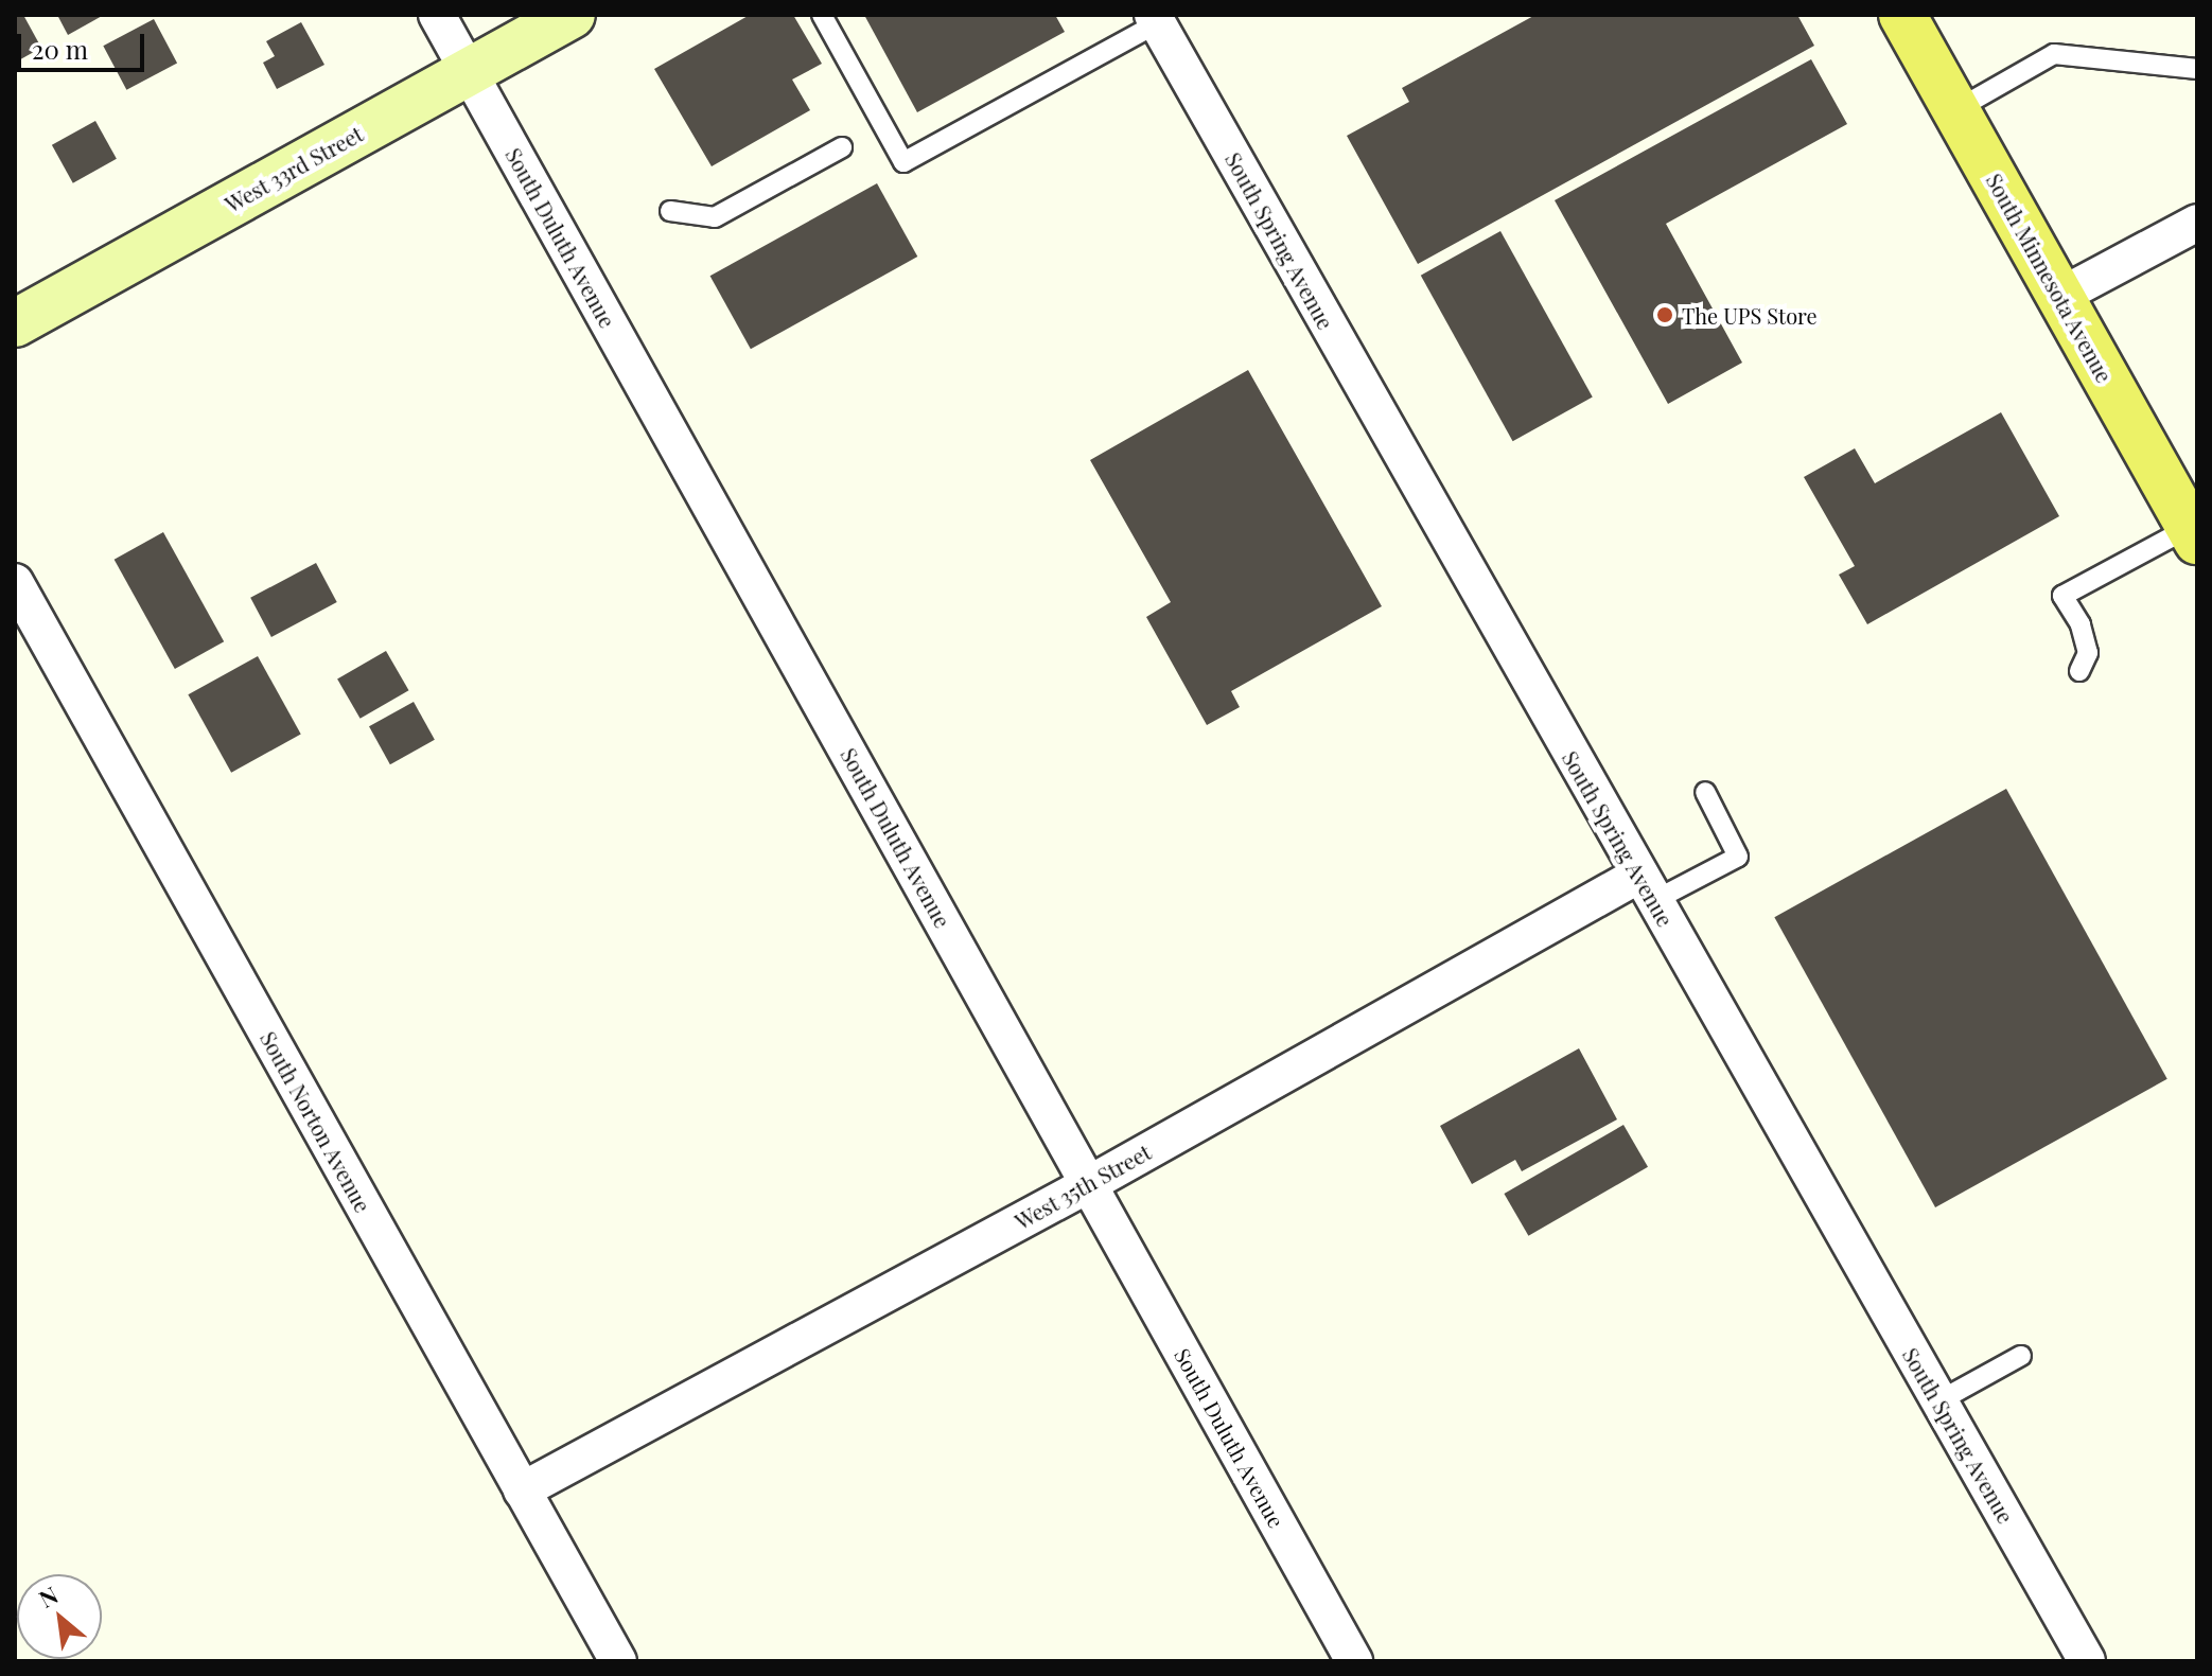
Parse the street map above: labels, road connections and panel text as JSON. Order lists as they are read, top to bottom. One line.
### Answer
{"streets":{"main road":["South Minnesota Avenue"],"street":["West 33rd Street","South Duluth Avenue","South Spring Avenue","South Norton Avenue","West 35th Street"]},"crossings":[["West 33rd Street","South Duluth Avenue"],["South Duluth Avenue","West 35th Street"],["South Spring Avenue","West 35th Street"],["South Norton Avenue","West 35th Street"]],"places":["The UPS Store"],"scale_bar":"20 m","north":"top left"}
